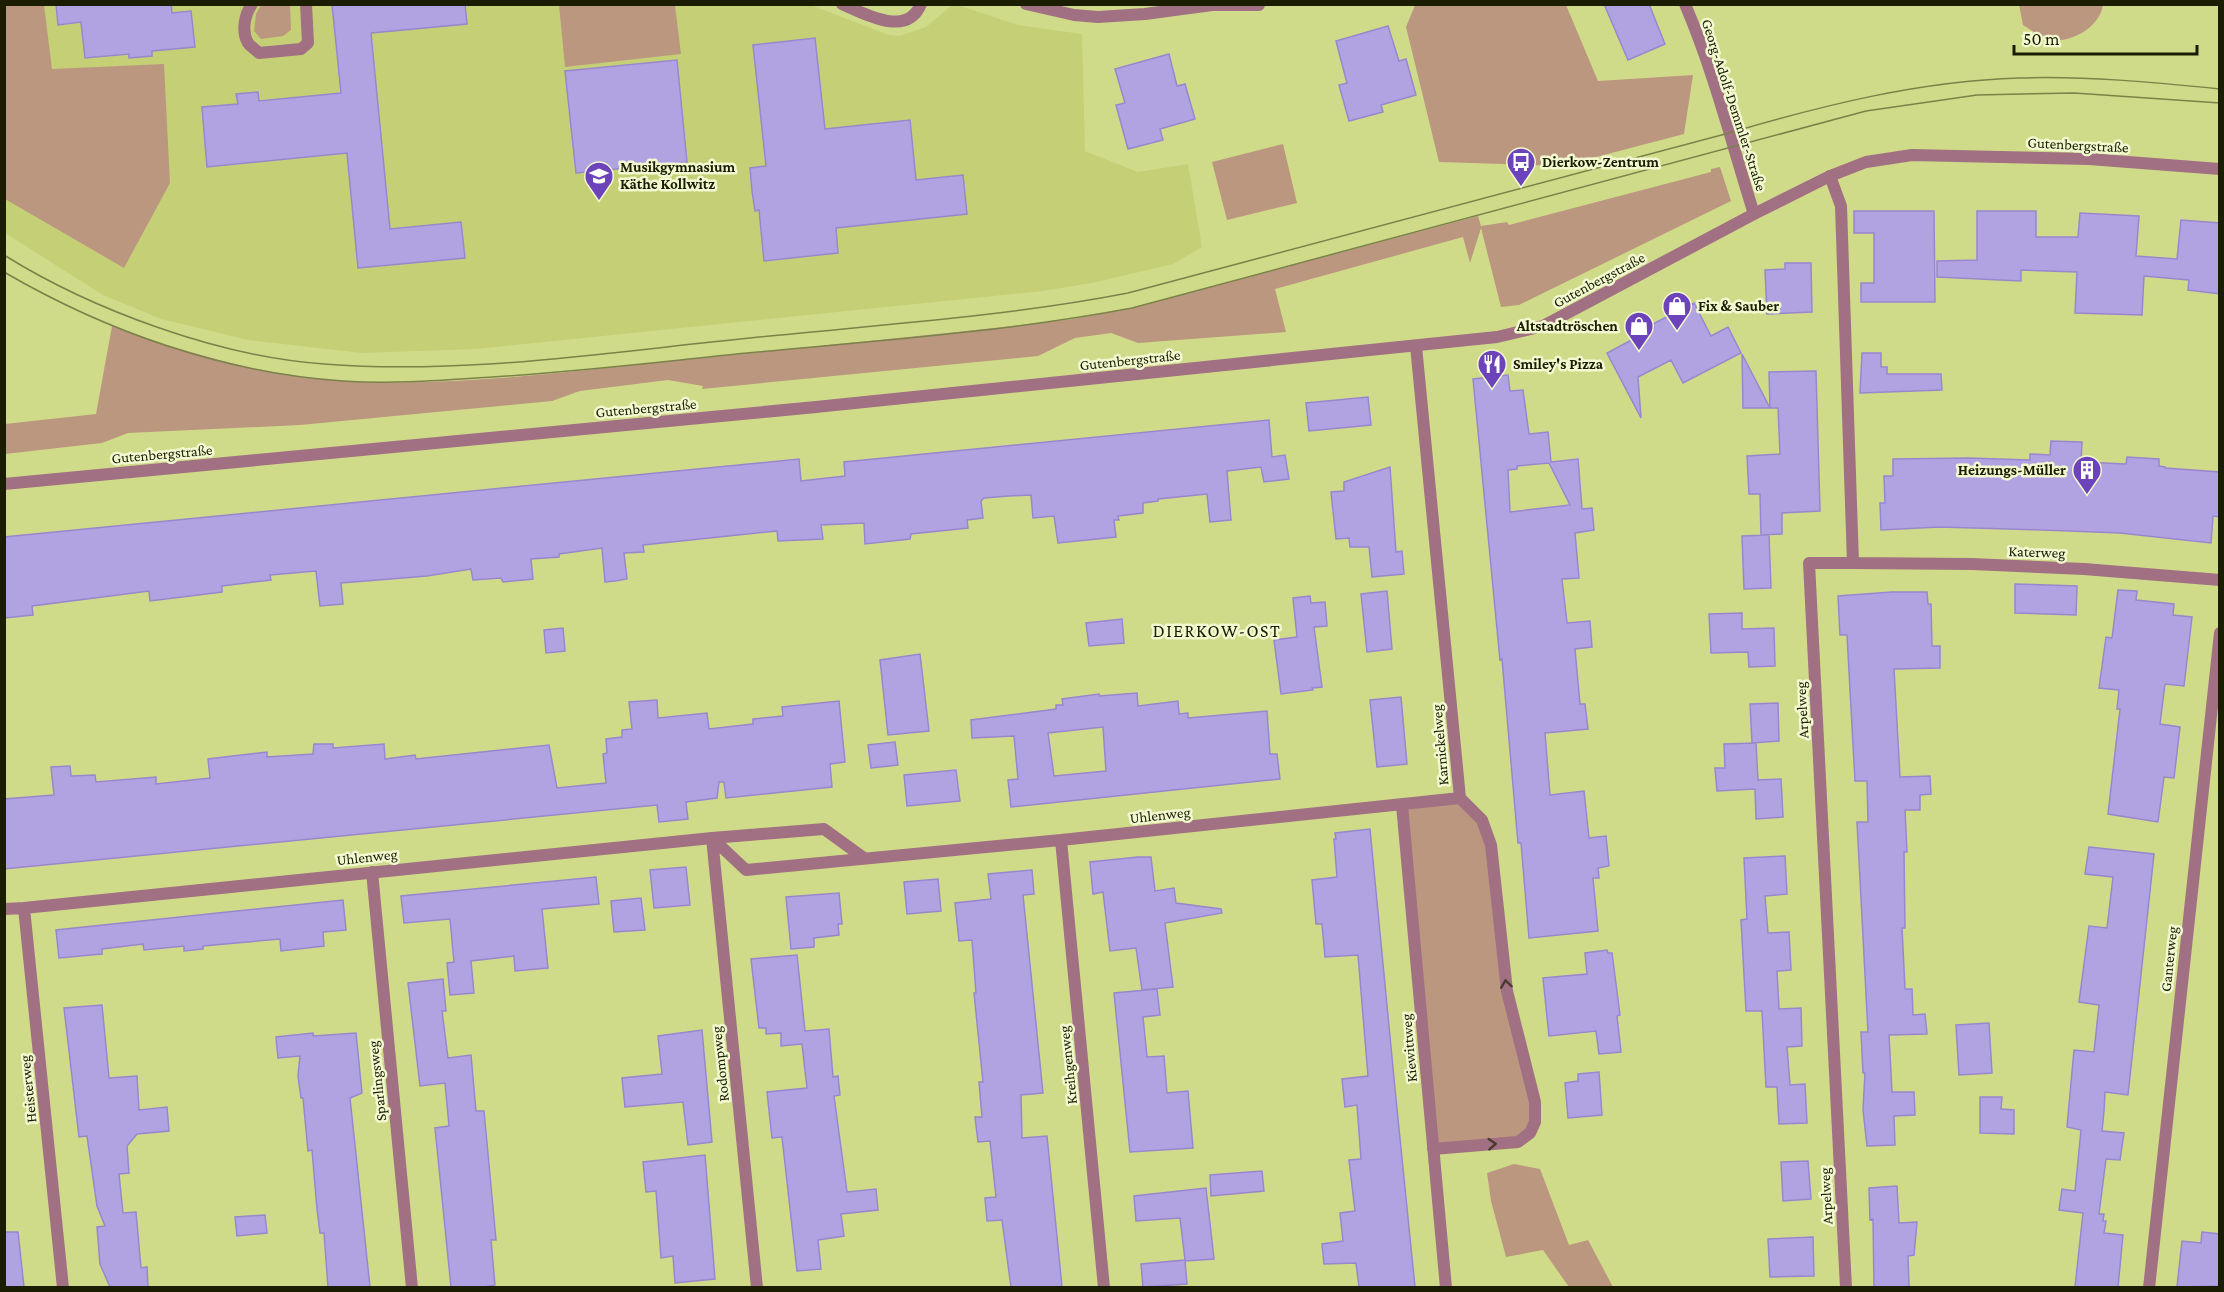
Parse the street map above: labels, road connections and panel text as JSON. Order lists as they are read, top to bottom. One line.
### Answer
{"streets":{"street":["Georg-Adolf-Demmler-Straße","Gutenbergstraße","Katerweg","Arpelweg","Karnickelweg","Uhlenweg","Ganterweg","Kiewittweg","Rodompweg","Kreihgenweg","Sparlingsweg","Heisterweg"]},"crossings":[["Georg-Adolf-Demmler-Straße","Gutenbergstraße"],["Gutenbergstraße","Karnickelweg"],["Katerweg","Arpelweg"],["Karnickelweg","Uhlenweg"],["Karnickelweg","Kiewittweg"],["Uhlenweg","Kiewittweg"],["Uhlenweg","Rodompweg"],["Uhlenweg","Kreihgenweg"],["Uhlenweg","Sparlingsweg"],["Uhlenweg","Heisterweg"]],"districts":["DIERKOW-OST"],"places":{"bus stop":["Dierkow-Zentrum"],"school or university":["Musikgymnasium Käthe Kollwitz"],"shop":["Fix & Sauber","Altstadtröschen"],"restaurant":["Smiley's Pizza"],"building":["Heizungs-Müller"]},"scale_bar":"50 m"}
